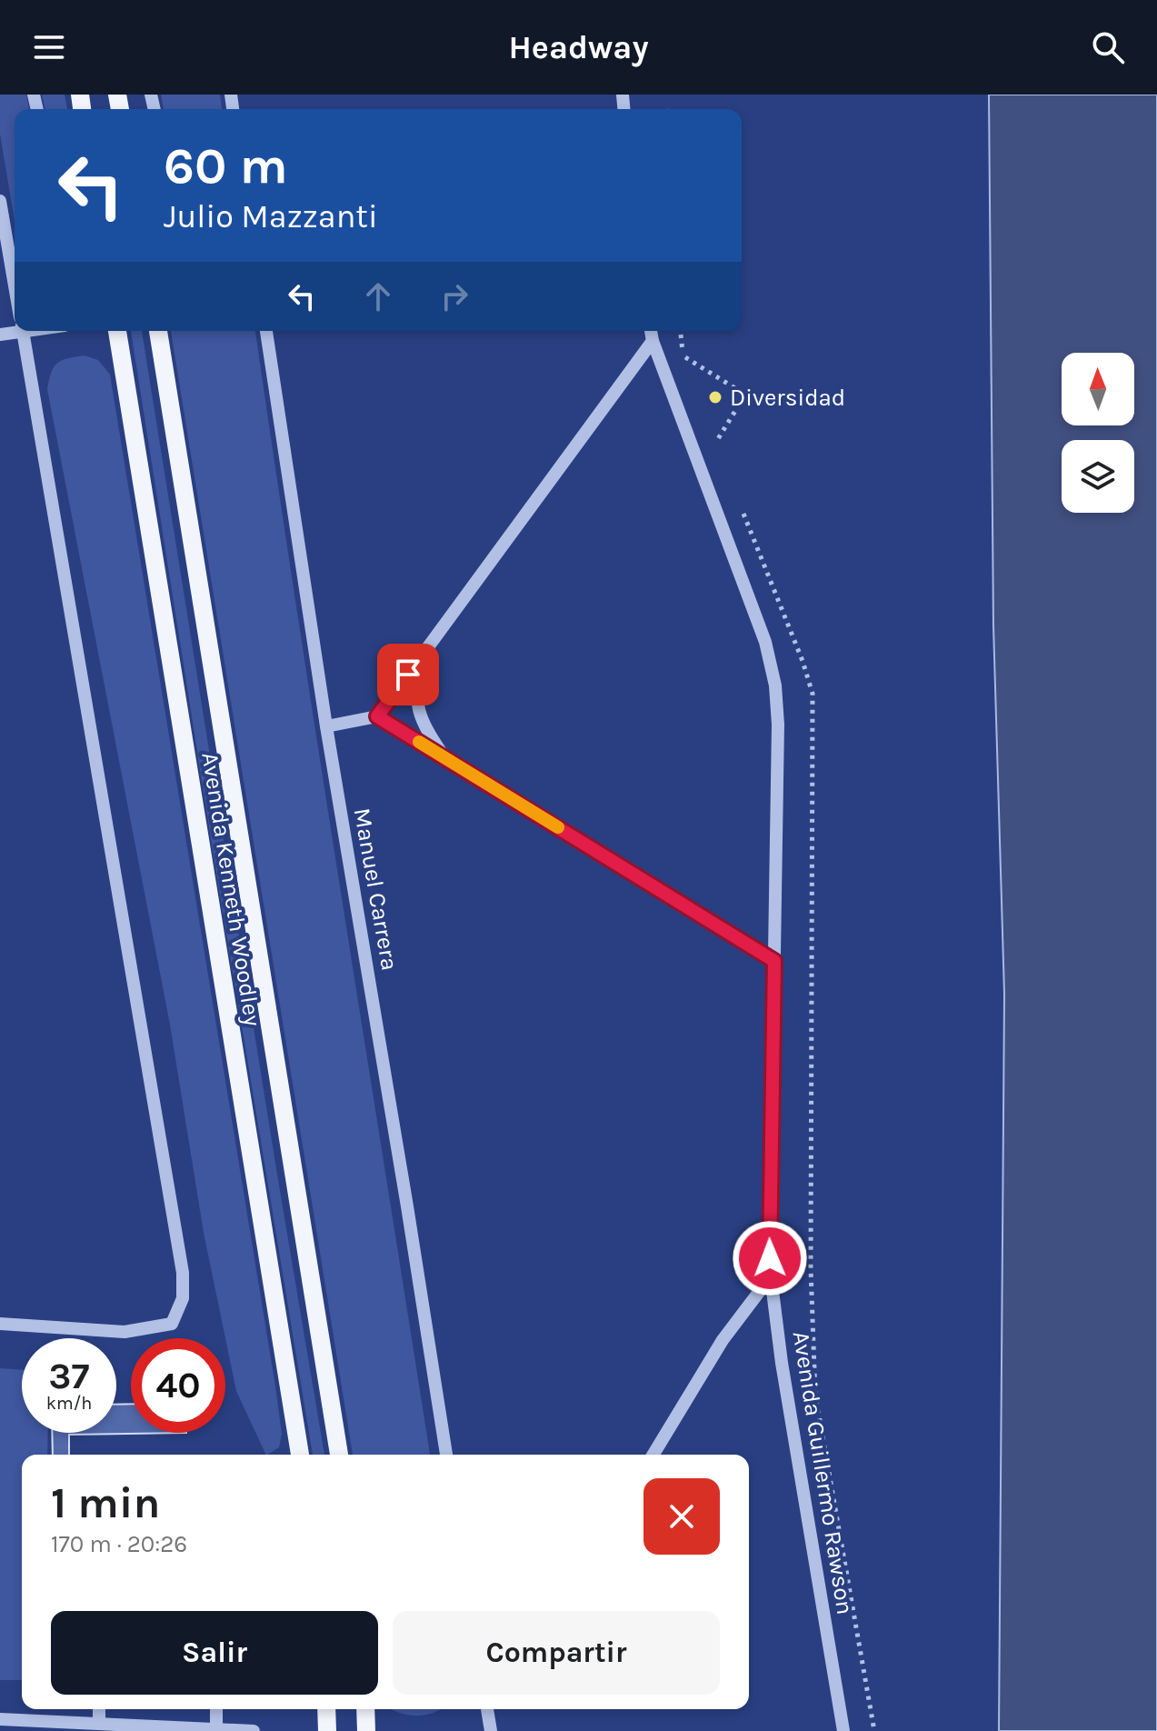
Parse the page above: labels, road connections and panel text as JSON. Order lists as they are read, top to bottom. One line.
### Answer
{"streets":{"main road":["Avenida Kenneth Woodley"],"street":["Manuel Carrera","Avenida Guillermo Rawson"]},"places":["Diversidad"],"north":"top","page":{"header":"Headway","turn":["60 m","Julio Mazzanti"],"speed":"37 km/h","limit":"40","heading":["1 min","170 m · 20:26"],"buttons":["Salir","Compartir"]}}
